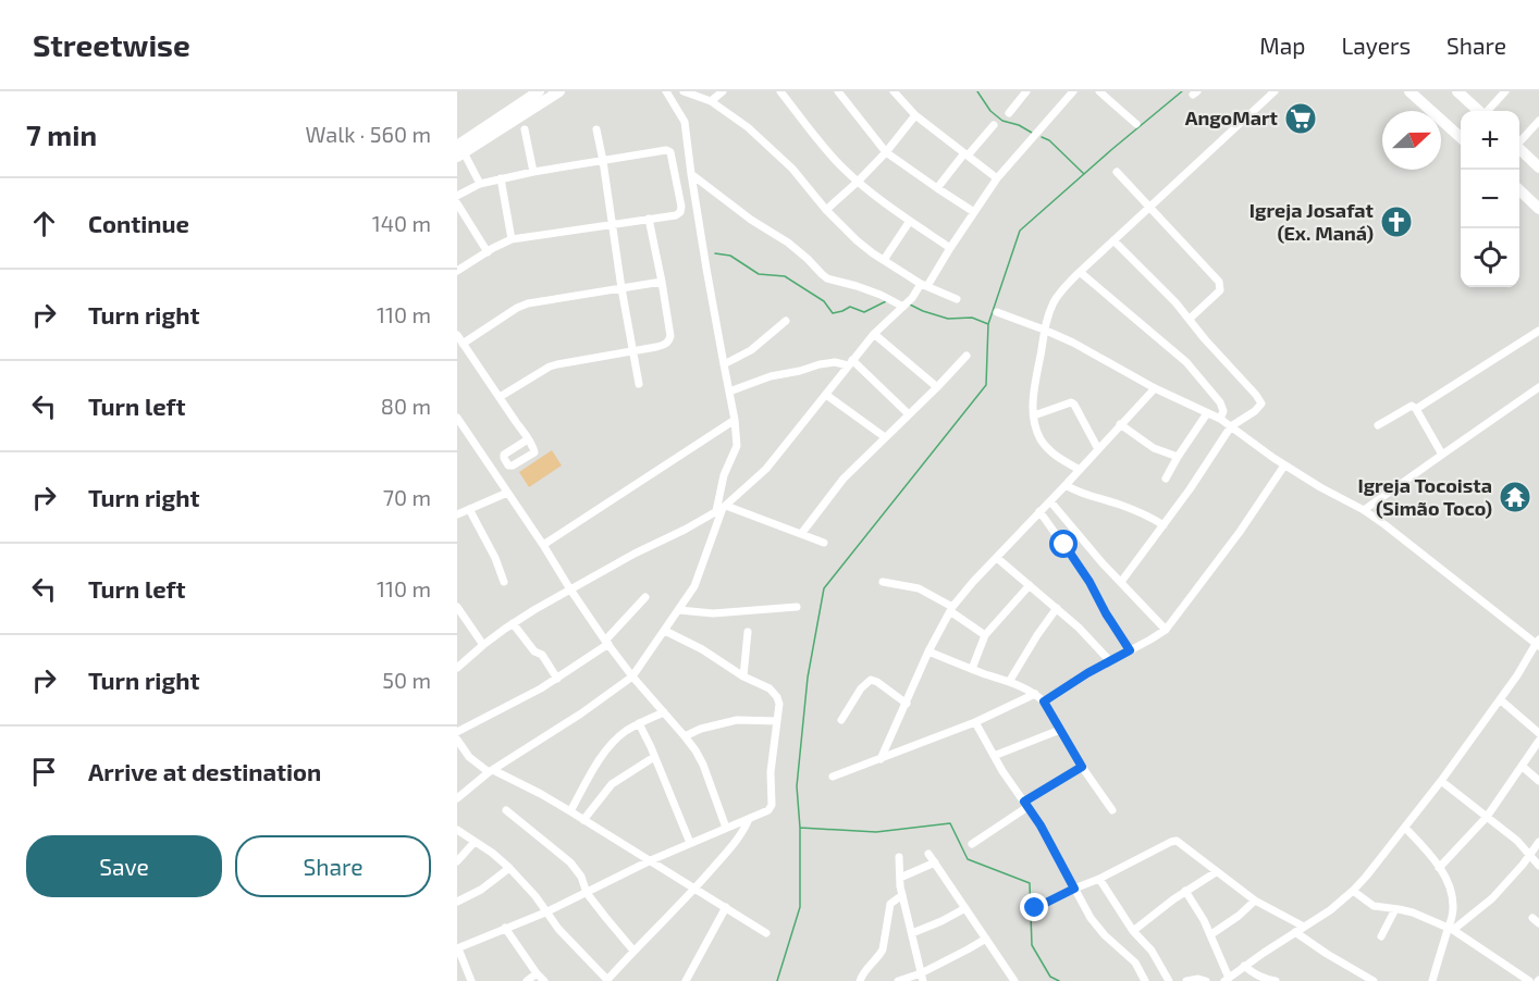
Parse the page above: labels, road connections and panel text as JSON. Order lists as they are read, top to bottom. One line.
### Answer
{"places":{"supermarket":["AngoMart"],"church":["Igreja Josafat (Ex. Maná)"],"temple":["Igreja Tocoista (Simão Toco)"]},"north":"right","page":{"header":"Streetwise","nav":["Map","Layers","Share"],"heading":["7 min","Walk · 560 m"],"map_buttons":["+","−"],"list":[["Continue","140 m"],["Turn right","110 m"],["Turn left","80 m"],["Turn right","70 m"],["Turn left","110 m"],["Turn right","50 m"],"Arrive at destination"],"buttons":["Save","Share"]}}
